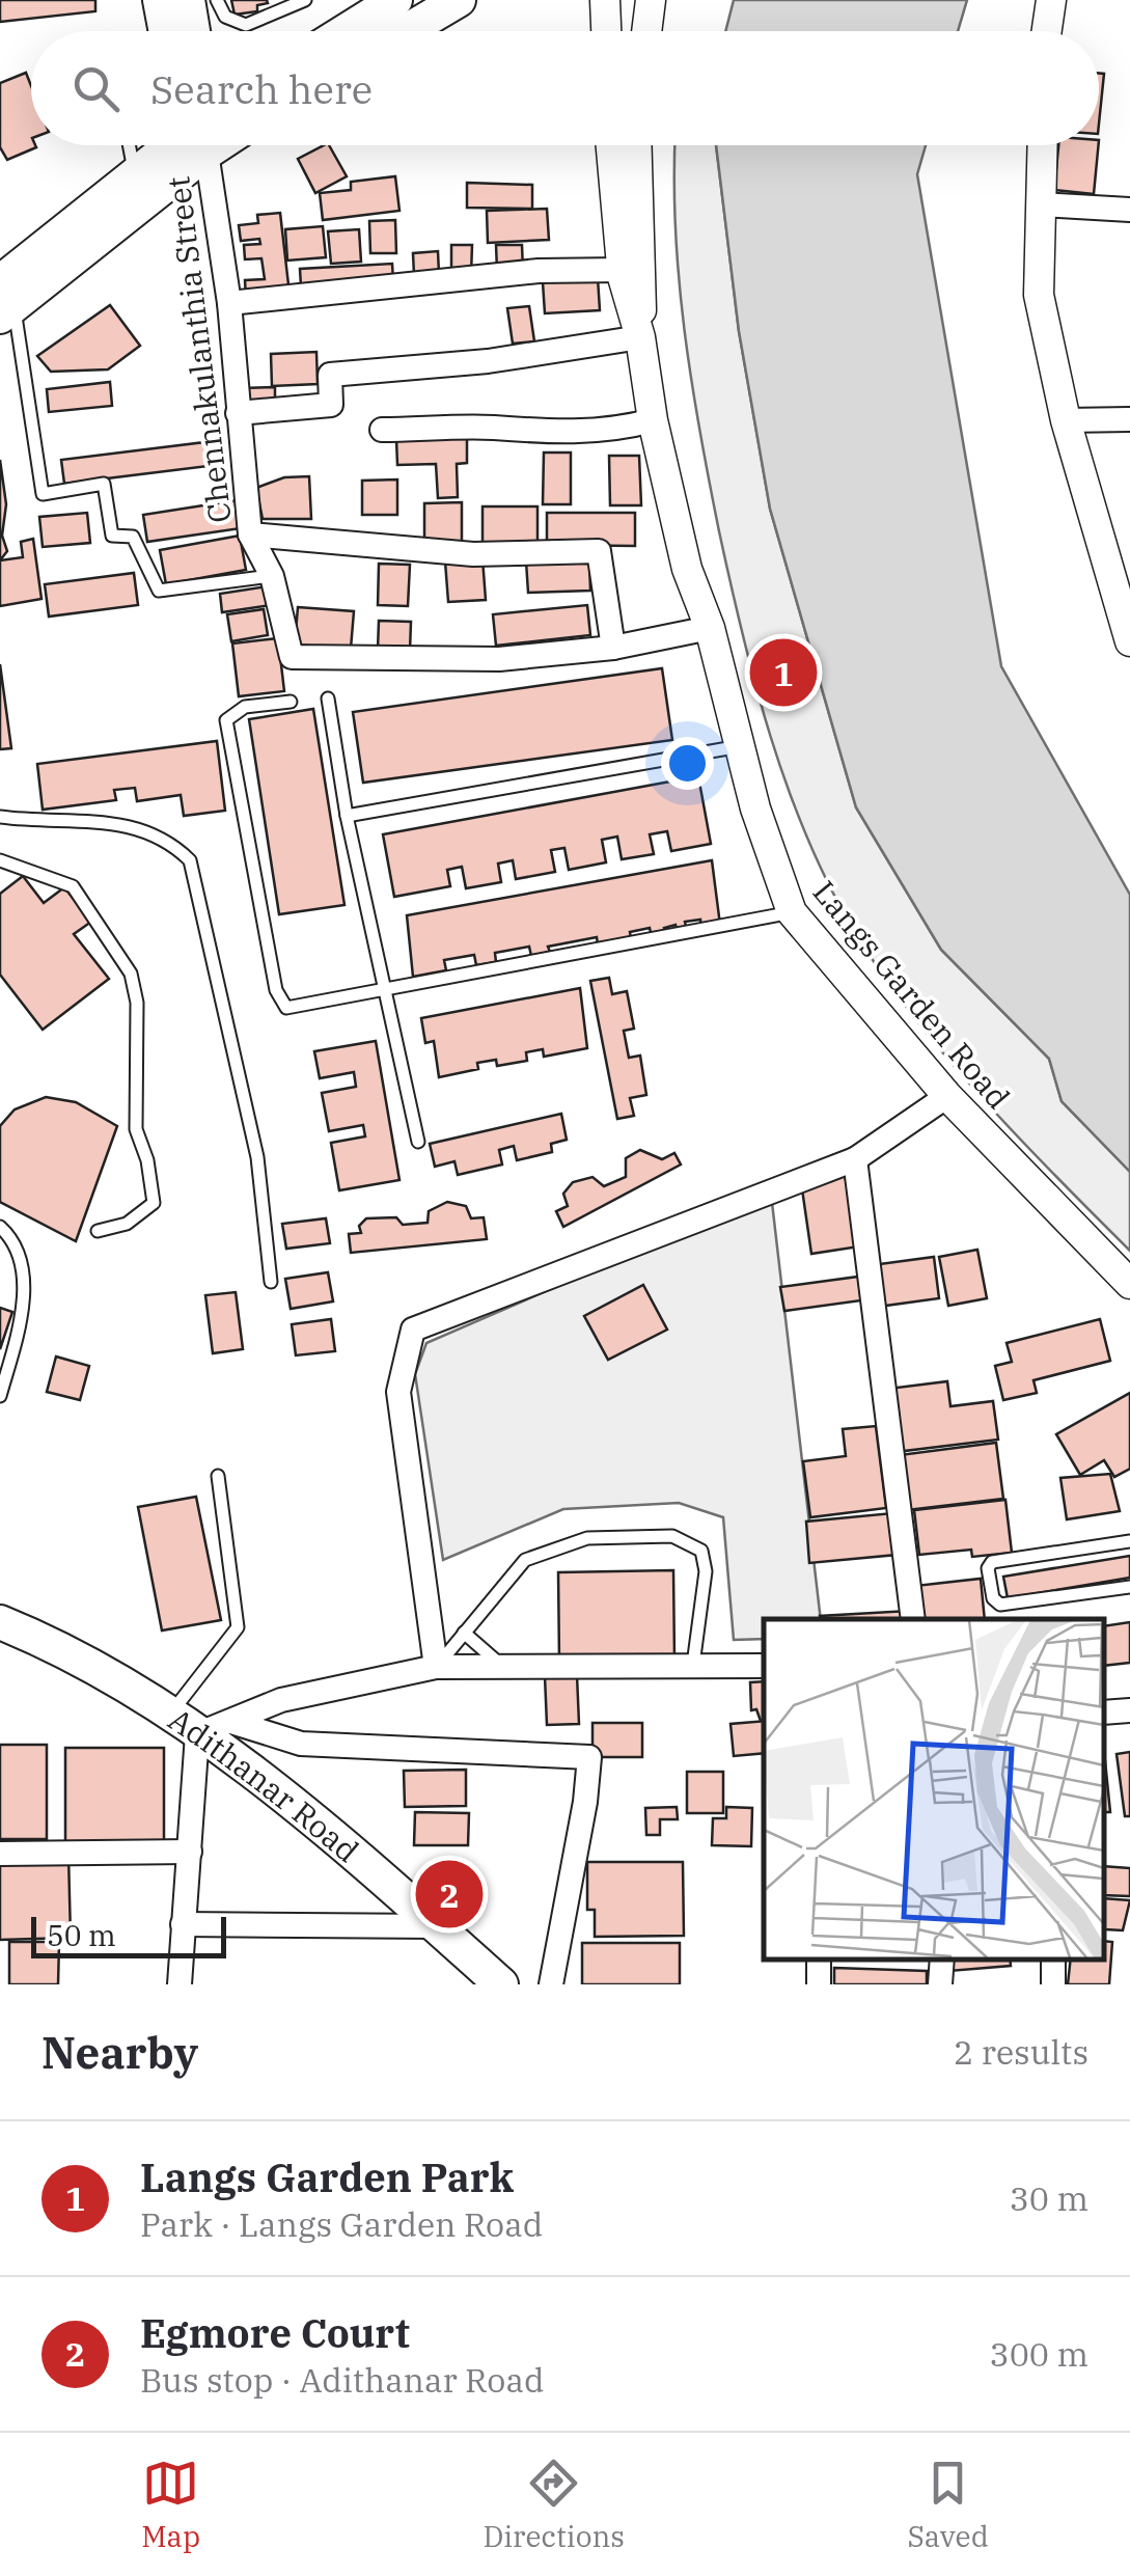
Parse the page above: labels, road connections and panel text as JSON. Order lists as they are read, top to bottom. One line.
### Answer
{"streets":{"main road":["Adithanar Road"],"street":["Chennakulanthia Street","Langs Garden Road"]},"scale_bar":"50 m","page":{"search":"Search here","pins":["1","2"],"scale":"50 m","heading":["Nearby","2 results"],"list":[{"mark":"1","name":"Langs Garden Park","note":"Park · Langs Garden Road","value":"30 m"},{"mark":"2","name":"Egmore Court","note":"Bus stop · Adithanar Road","value":"300 m"}],"nav":["Map","Directions","Saved"]}}
